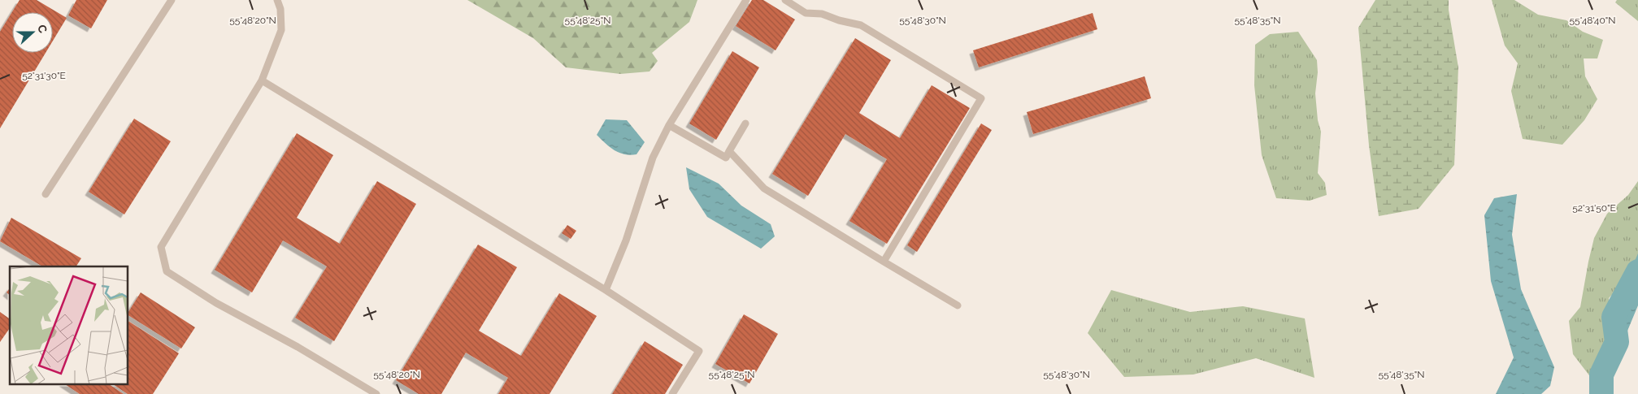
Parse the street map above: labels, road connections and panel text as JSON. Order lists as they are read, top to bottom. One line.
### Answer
{"north":"right","coordinates":["55°48'40\"N","55°48'20\"N","55°48'25\"N","55°48'30\"N","55°48'35\"N","52°31'30\"E","52°31'50\"E"]}
